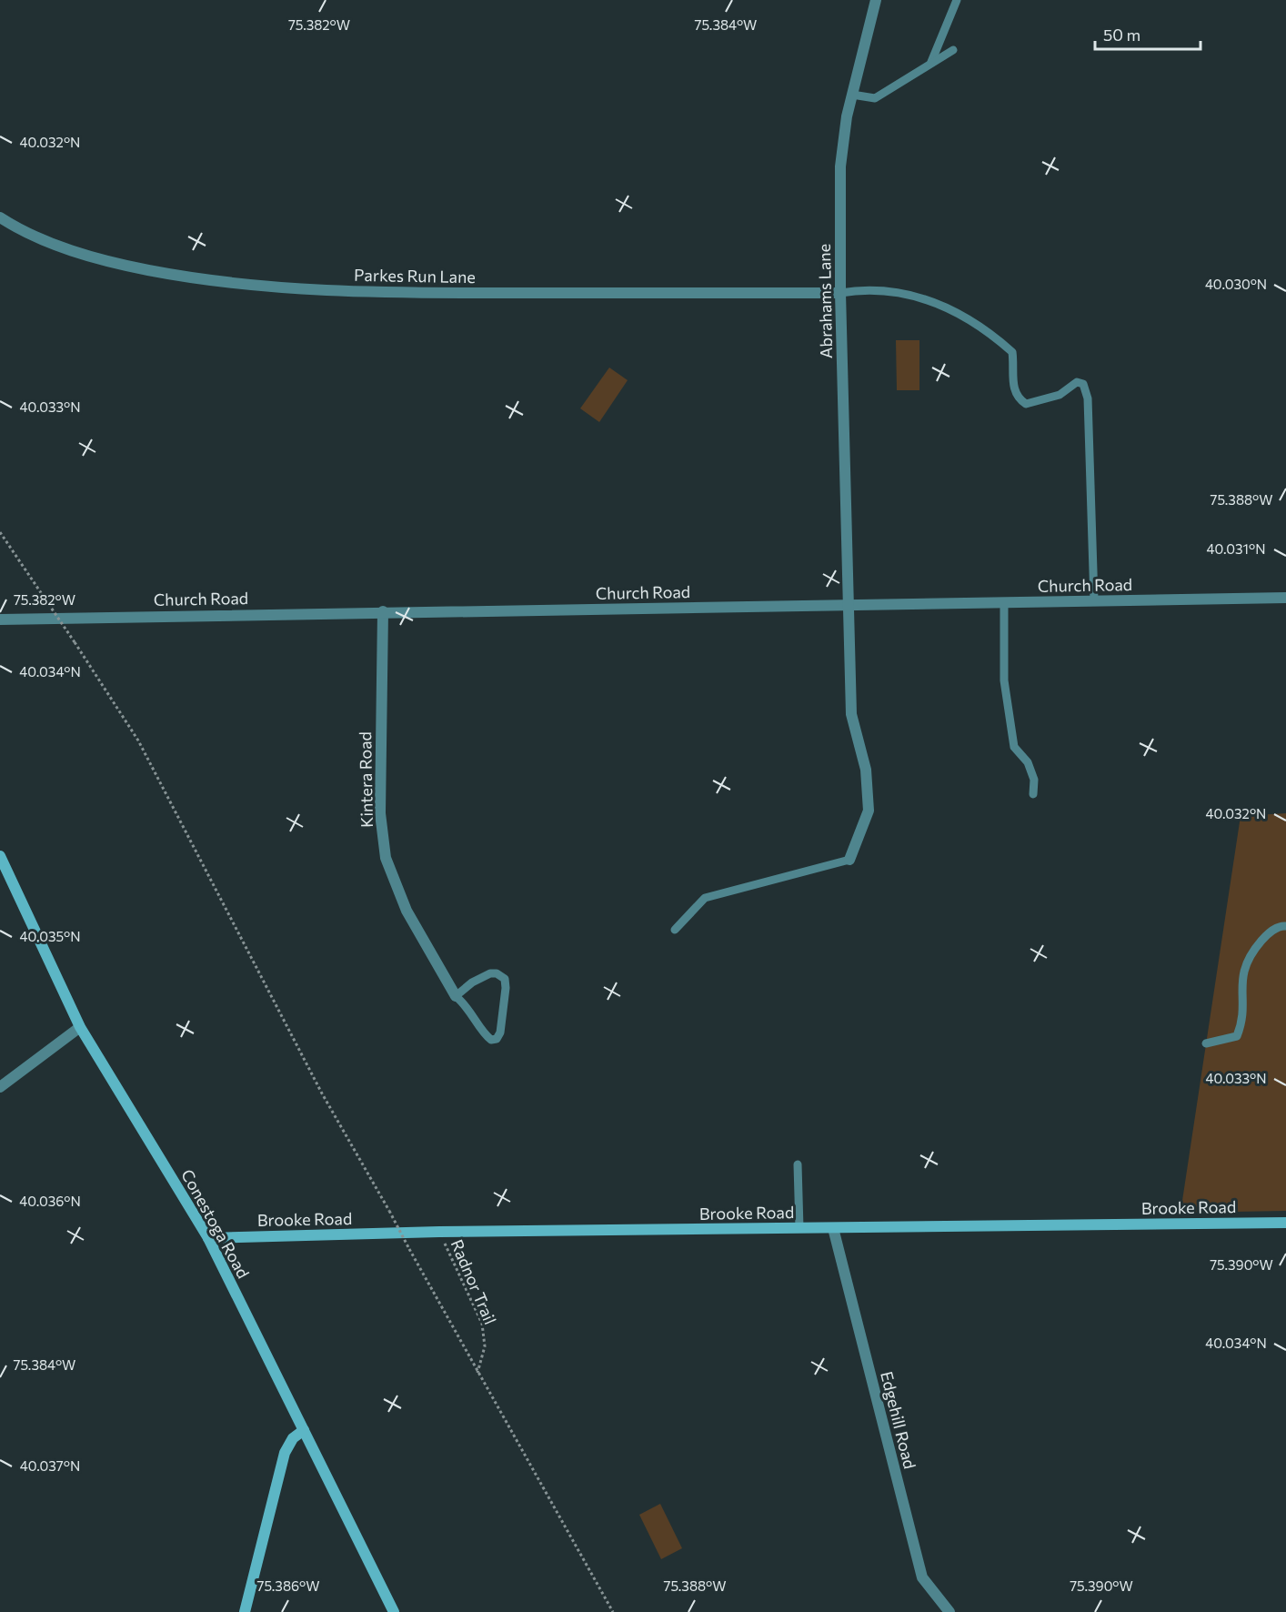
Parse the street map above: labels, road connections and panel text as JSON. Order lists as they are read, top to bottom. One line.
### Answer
{"streets":{"main road":["Brooke Road","Conestoga Road"],"street":["Parkes Run Lane","Abrahams Lane","Church Road","Kintera Road","Edgehill Road"],"path":["Radnor Trail"]},"crossings":[["Parkes Run Lane","Abrahams Lane"],["Abrahams Lane","Church Road"],["Church Road","Kintera Road"],["Brooke Road","Conestoga Road"],["Brooke Road","Radnor Trail"],["Brooke Road","Edgehill Road"]],"scale_bar":"50 m","coordinates":["75.382°W","75.384°W","40.032°N","40.030°N","40.033°N","75.388°W","40.031°N","40.034°N","40.035°N","40.036°N","75.390°W","40.037°N","75.386°W"]}
